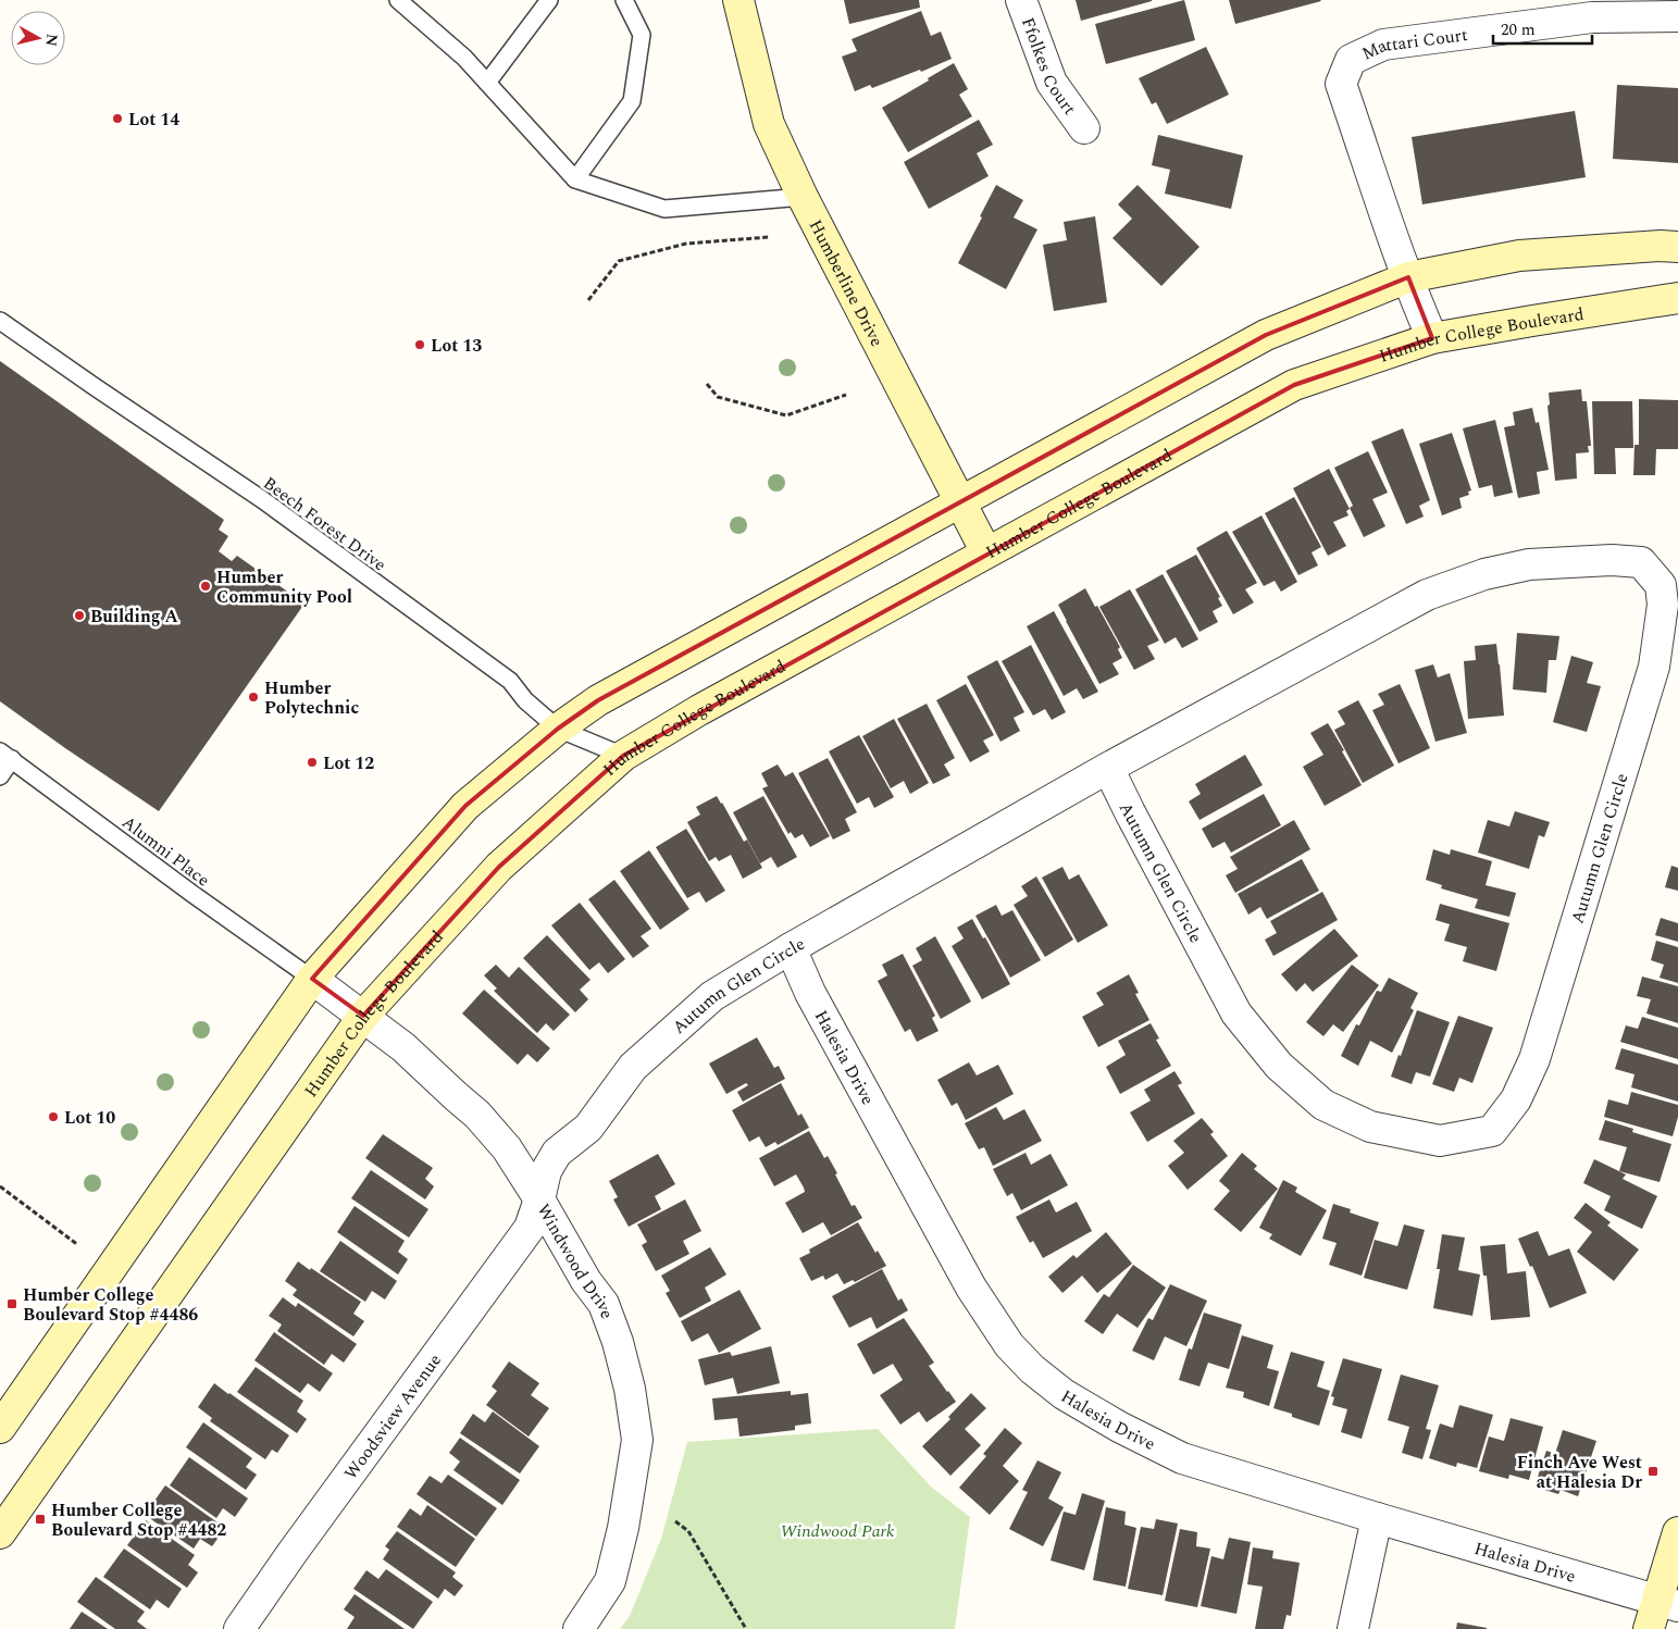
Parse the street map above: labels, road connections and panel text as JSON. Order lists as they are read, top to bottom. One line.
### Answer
{"streets":{"street":["Mattari Court","Ffolkes Court","Humberline Drive","Humber College Boulevard","Autumn Glen Circle","Halesia Drive","Windwood Drive","Woodsview Avenue"],"lane":["Beech Forest Drive","Alumni Place"]},"crossings":[["Mattari Court","Humber College Boulevard"],["Humberline Drive","Humber College Boulevard"],["Humber College Boulevard","Beech Forest Drive"],["Humber College Boulevard","Windwood Drive"],["Autumn Glen Circle","Halesia Drive"],["Autumn Glen Circle","Windwood Drive"],["Autumn Glen Circle","Woodsview Avenue"],["Alumni Place","Windwood Drive"],["Windwood Drive","Woodsview Avenue"]],"parks":["Windwood Park"],"places":{"other":["Lot 14","Lot 13","Humber Community Pool","Building A","Humber Polytechnic","Lot 12","Lot 10"],"transit":["Humber College Boulevard Stop #4486","Finch Ave West at Halesia Dr","Humber College Boulevard Stop #4482"]},"scale_bar":"20 m","north":"right"}
